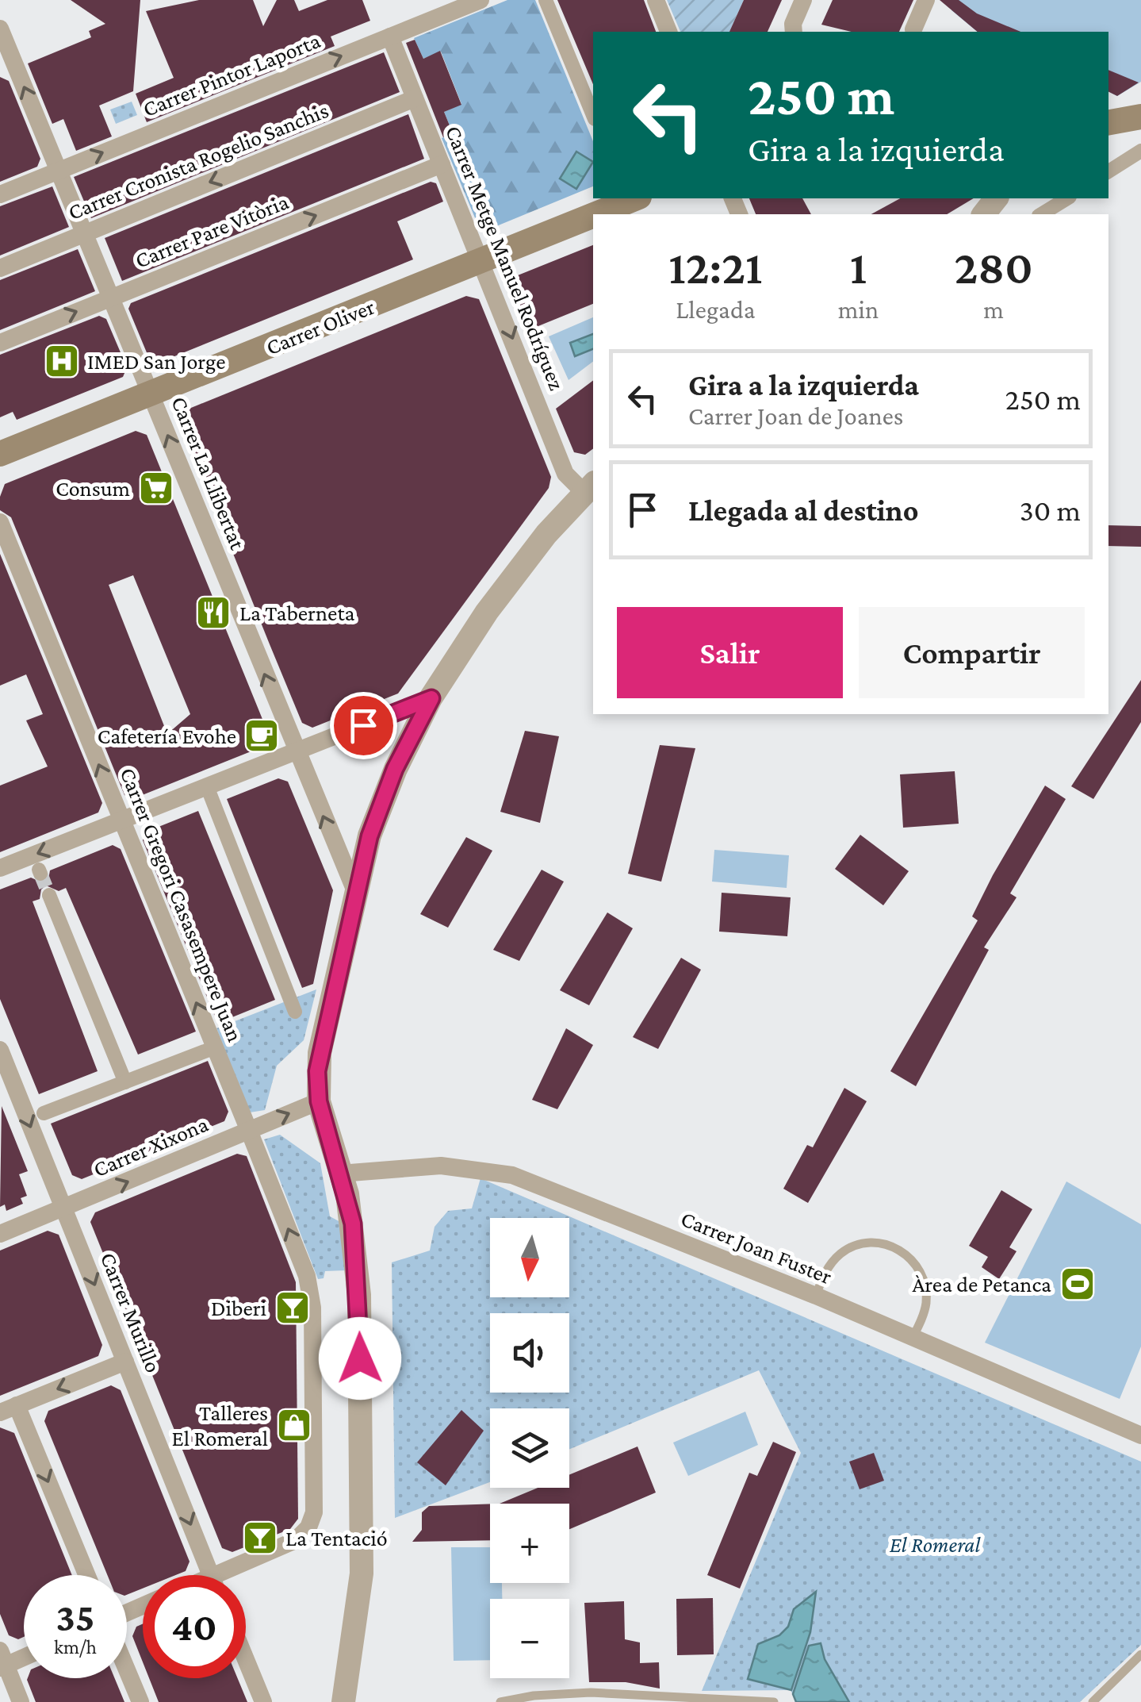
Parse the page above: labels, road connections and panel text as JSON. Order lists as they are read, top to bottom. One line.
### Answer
{"streets":{"main road":["Carrer Oliver"],"street":["Carrer Pintor Laporta","Carrer Cronista Rogelio Sanchis","Carrer Pare Vitòria","Carrer Metge Manuel Rodríguez","Carrer La Llibertat","Carrer Gregori Casasempere Juan","Carrer Xixona","Carrer Joan Fuster","Carrer Murillo"]},"crossings":[["Carrer Pintor Laporta","Carrer Metge Manuel Rodríguez"],["Carrer Pintor Laporta","Carrer La Llibertat"],["Carrer Cronista Rogelio Sanchis","Carrer Metge Manuel Rodríguez"],["Carrer Cronista Rogelio Sanchis","Carrer La Llibertat"],["Carrer Pare Vitòria","Carrer Metge Manuel Rodríguez"],["Carrer Pare Vitòria","Carrer La Llibertat"],["Carrer Metge Manuel Rodríguez","Carrer Oliver"],["Carrer Oliver","Carrer La Llibertat"],["Carrer Gregori Casasempere Juan","Carrer Xixona"],["Carrer Xixona","Carrer Murillo"]],"one_way":["Carrer Pintor Laporta","Carrer Cronista Rogelio Sanchis","Carrer Pare Vitòria","Carrer Metge Manuel Rodríguez","Carrer La Llibertat"],"parks":["El Romeral"],"places":{"hospital":["IMED San Jorge"],"supermarket":["Consum"],"restaurant":["La Taberneta"],"cafe":["Cafetería Evohe"],"sports":["Àrea de Petanca"],"bar":["Diberi","La Tentació"],"shop":["Talleres El Romeral"]},"north":"bottom","page":{"turn":["250 m","Gira a la izquierda"],"eta":["12:21","Llegada","1","min","280","m"],"list":[{"name":"Gira a la izquierda","note":"Carrer Joan de Joanes","value":"250 m"},{"name":"Llegada al destino","value":"30 m"}],"buttons":["Salir","Compartir"],"map_buttons":["+","−"],"speed":"35 km/h","limit":"40"}}
